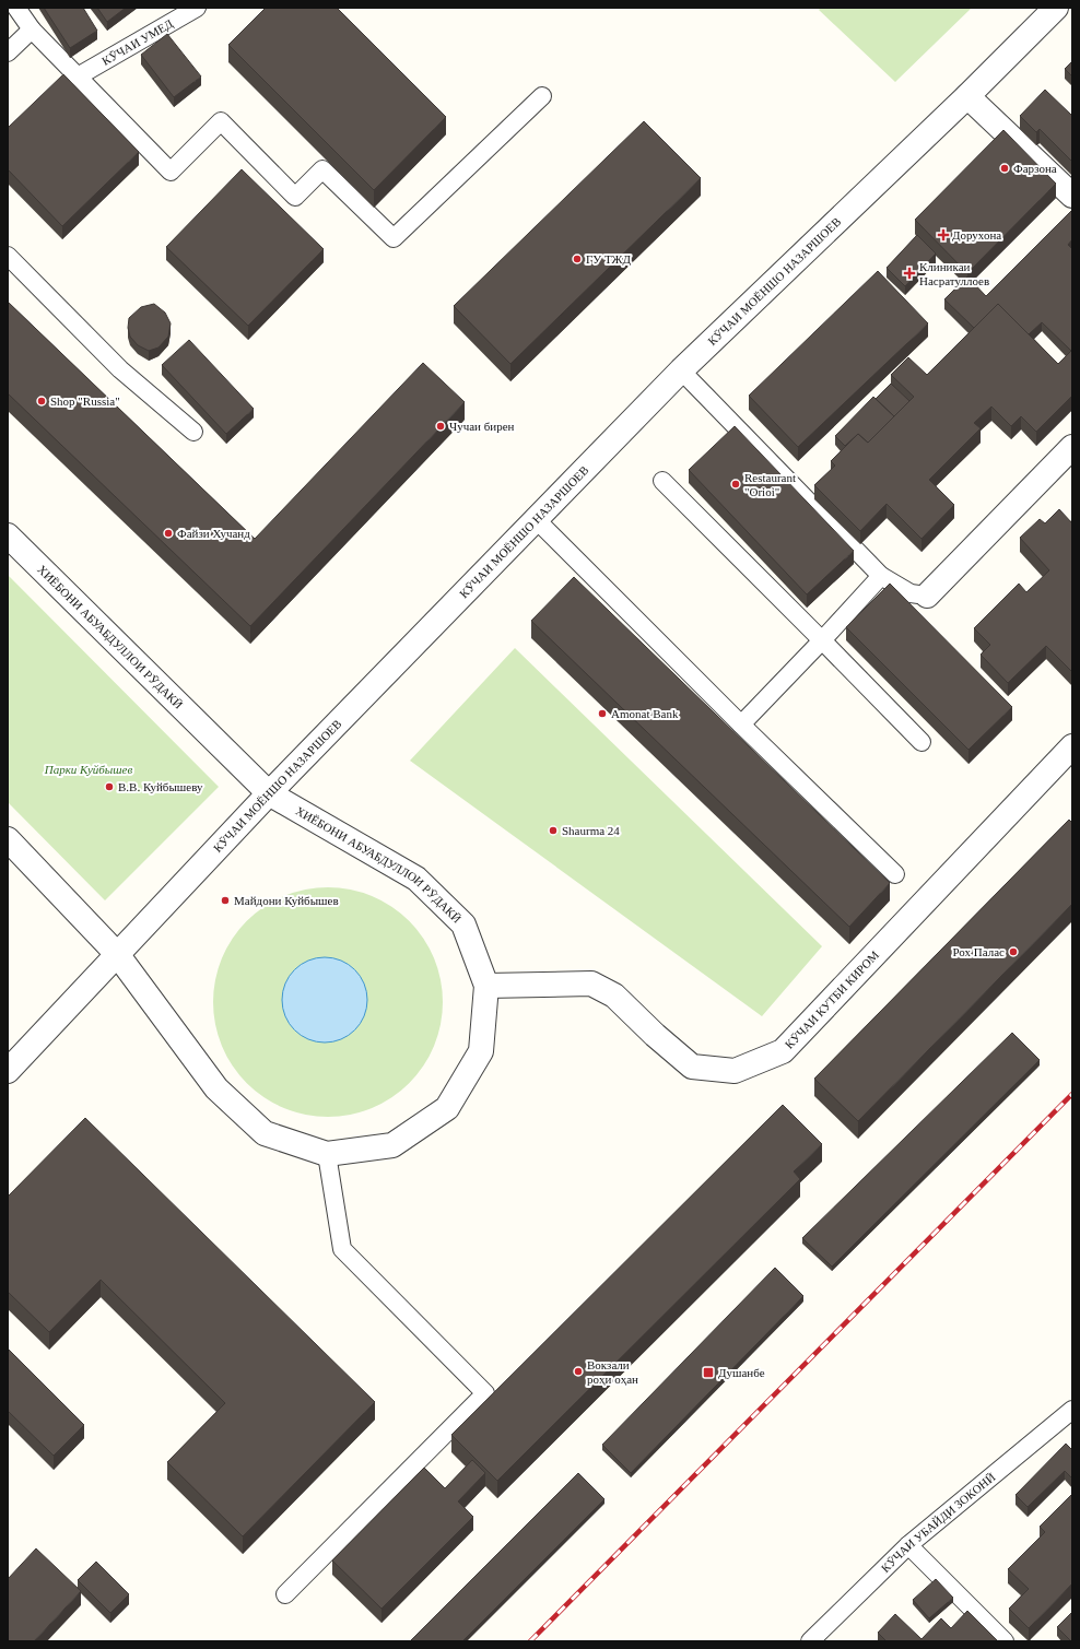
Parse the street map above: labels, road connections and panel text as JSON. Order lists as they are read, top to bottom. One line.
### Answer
{"streets":{"street":["КӮЧАИ МОЁНШО НАЗАРШОЕВ","ХИЁБОНИ АБУАБДУЛЛОИ РӮДАКӢ","КӮЧАИ КУТБИ КИРОМ"],"lane":["КӮЧАИ УМЕД","КӮЧАИ УБАЙДИ ЗОКОНӢ"]},"crossings":[["КӮЧАИ МОЁНШО НАЗАРШОЕВ","ХИЁБОНИ АБУАБДУЛЛОИ РӮДАКӢ"],["ХИЁБОНИ АБУАБДУЛЛОИ РӮДАКӢ","КӮЧАИ КУТБИ КИРОМ"]],"parks":["Парки Куйбышев"],"places":{"other":["Фарзона","ГУ ТЖД","Shop \"Russia\"","Чучаи бирен","Restaurant \"Orioi\"","Файзи Хучанд","Amonat Bank","В.В. Куйбышеву","Shaurma 24","Майдони Куйбышев","Рох Палас","Вокзали роҳи оҳан"],"health":["Дорухона","Клиникаи Насратуллоев"],"transit":["Душанбе"]}}
